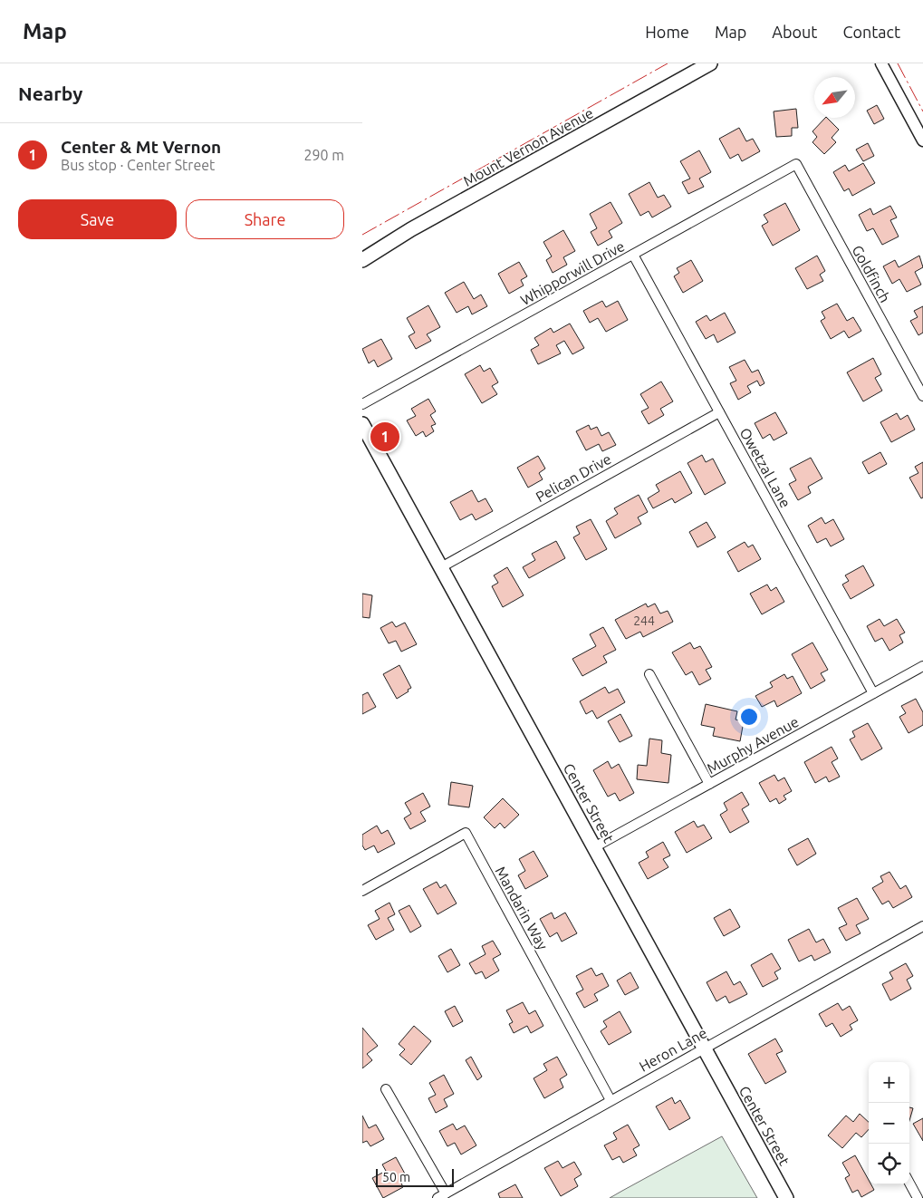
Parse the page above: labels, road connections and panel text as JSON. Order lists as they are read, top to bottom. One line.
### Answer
{"streets":{"main road":["Mount Vernon Avenue","Center Street"],"street":["Whipporwill Drive","Goldfinch","Owetzal Lane","Pelican Drive","Murphy Avenue","Mandarin Way","Heron Lane"]},"crossings":[["Whipporwill Drive","Goldfinch"],["Whipporwill Drive","Owetzal Lane"],["Owetzal Lane","Pelican Drive"],["Owetzal Lane","Murphy Avenue"],["Pelican Drive","Center Street"],["Murphy Avenue","Center Street"],["Center Street","Heron Lane"],["Mandarin Way","Heron Lane"]],"house_numbers":["244"],"scale_bar":"50 m","north":"bottom left","page":{"header":"Map","nav":["Home","Map","About","Contact"],"heading":"Nearby","list":[{"mark":"1","name":"Center & Mt Vernon","note":"Bus stop · Center Street","value":"290 m"}],"buttons":["Save","Share"],"pins":"1","map_buttons":["+","−"],"scale":"50 m"}}
